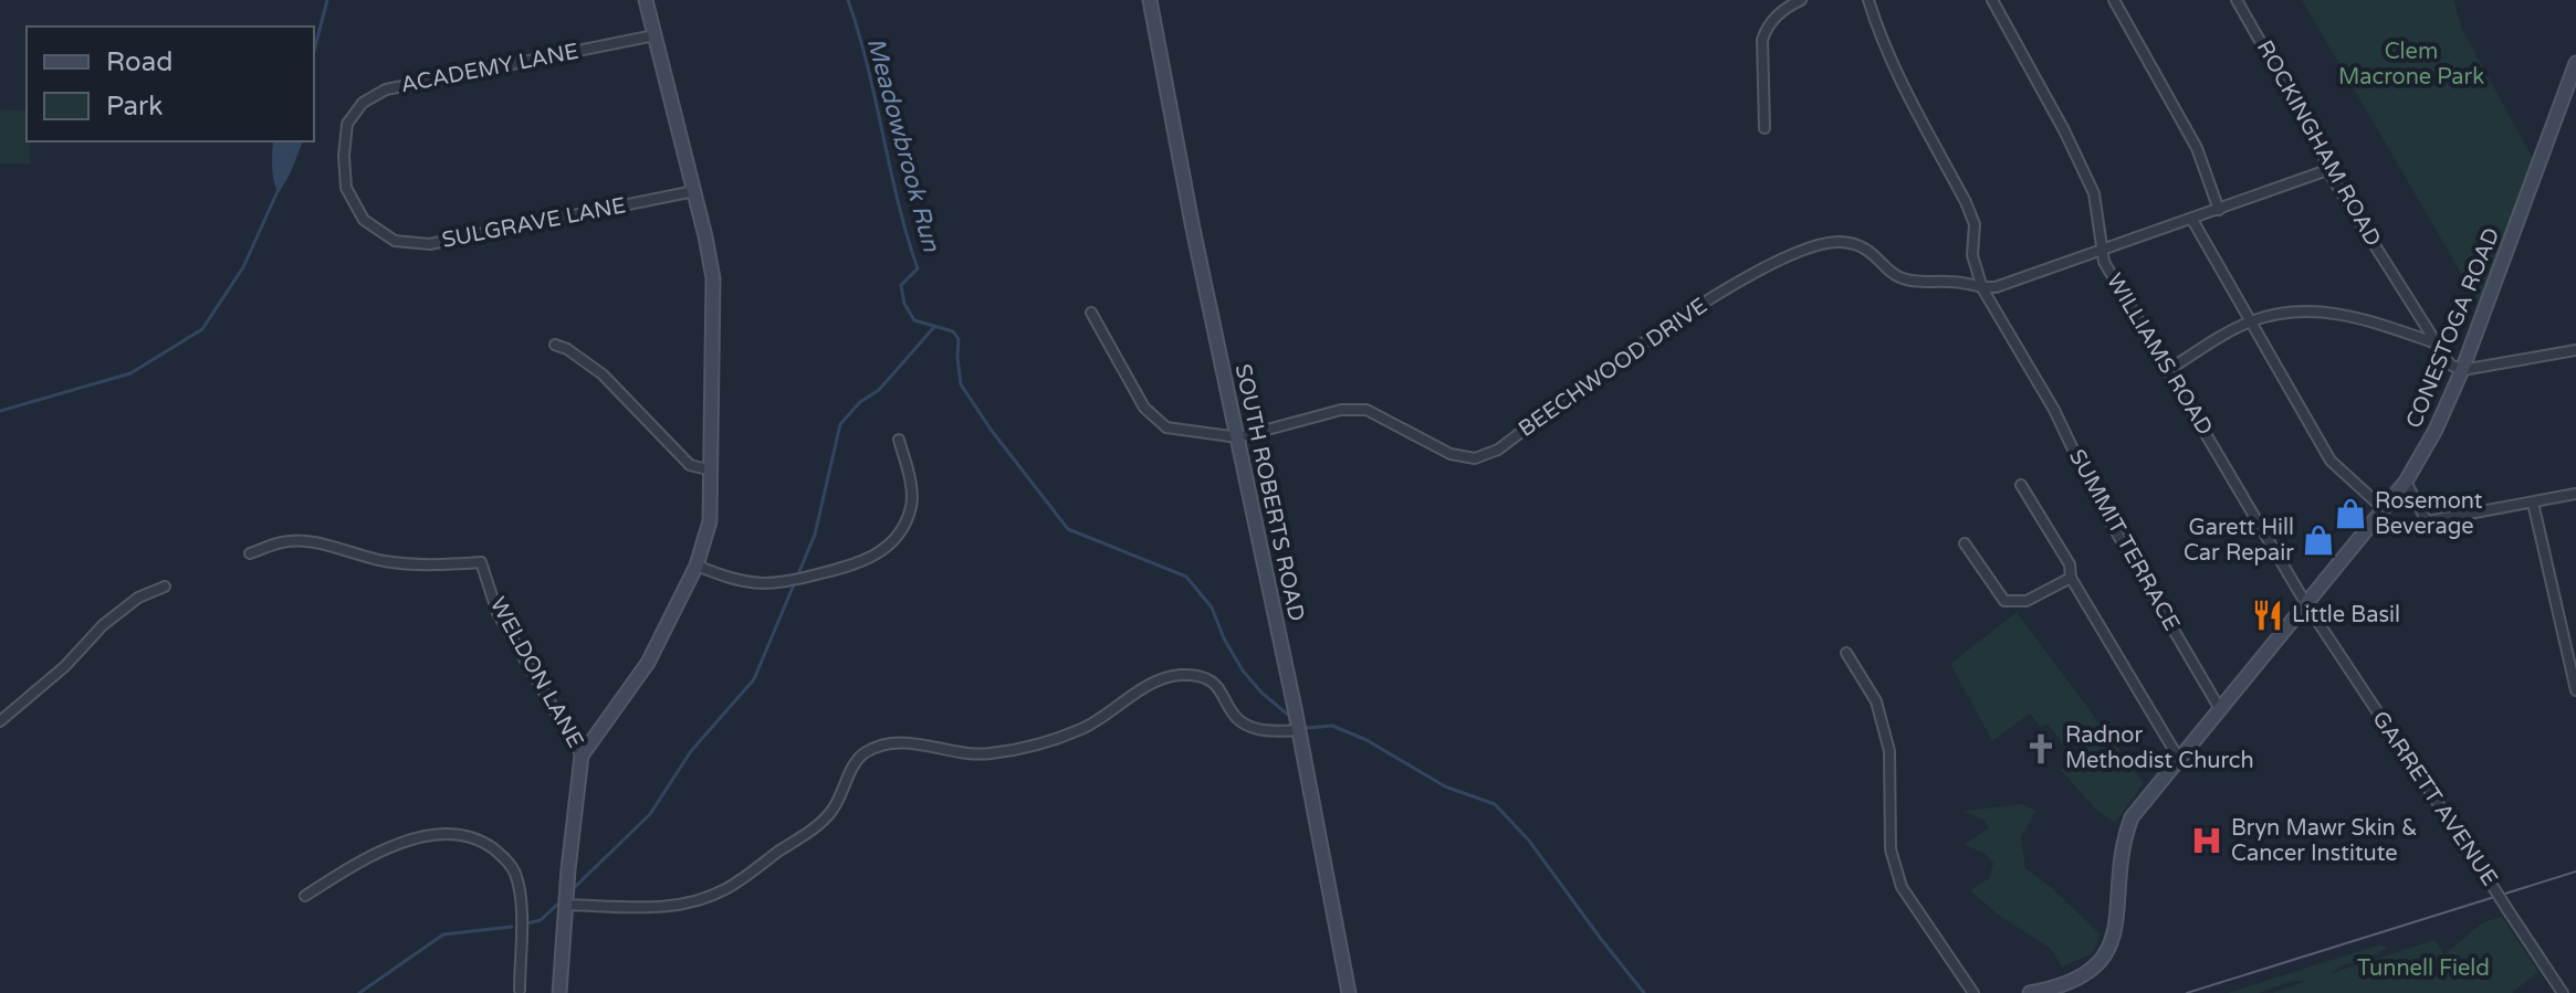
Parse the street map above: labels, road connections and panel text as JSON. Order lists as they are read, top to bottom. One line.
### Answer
{"streets":{"main road":["CONESTOGA ROAD","SOUTH ROBERTS ROAD"],"street":["ACADEMY LANE","ROCKINGHAM ROAD","SULGRAVE LANE","WILLIAMS ROAD","BEECHWOOD DRIVE","SUMMIT TERRACE","WELDON LANE","GARRETT AVENUE"]},"crossings":[["ACADEMY LANE","SULGRAVE LANE"],["ROCKINGHAM ROAD","CONESTOGA ROAD"],["CONESTOGA ROAD","WILLIAMS ROAD"],["CONESTOGA ROAD","SUMMIT TERRACE"],["CONESTOGA ROAD","GARRETT AVENUE"],["WILLIAMS ROAD","GARRETT AVENUE"],["BEECHWOOD DRIVE","SOUTH ROBERTS ROAD"],["BEECHWOOD DRIVE","SUMMIT TERRACE"]],"water":["Meadowbrook Run"],"parks":["Clem Macrone Park","Tunnell Field"],"places":{"shop":["Rosemont Beverage","Garett Hill Car Repair"],"restaurant":["Little Basil"],"church":["Radnor Methodist Church"],"hospital":["Bryn Mawr Skin & Cancer Institute"]},"legend":["Road","Park"]}
